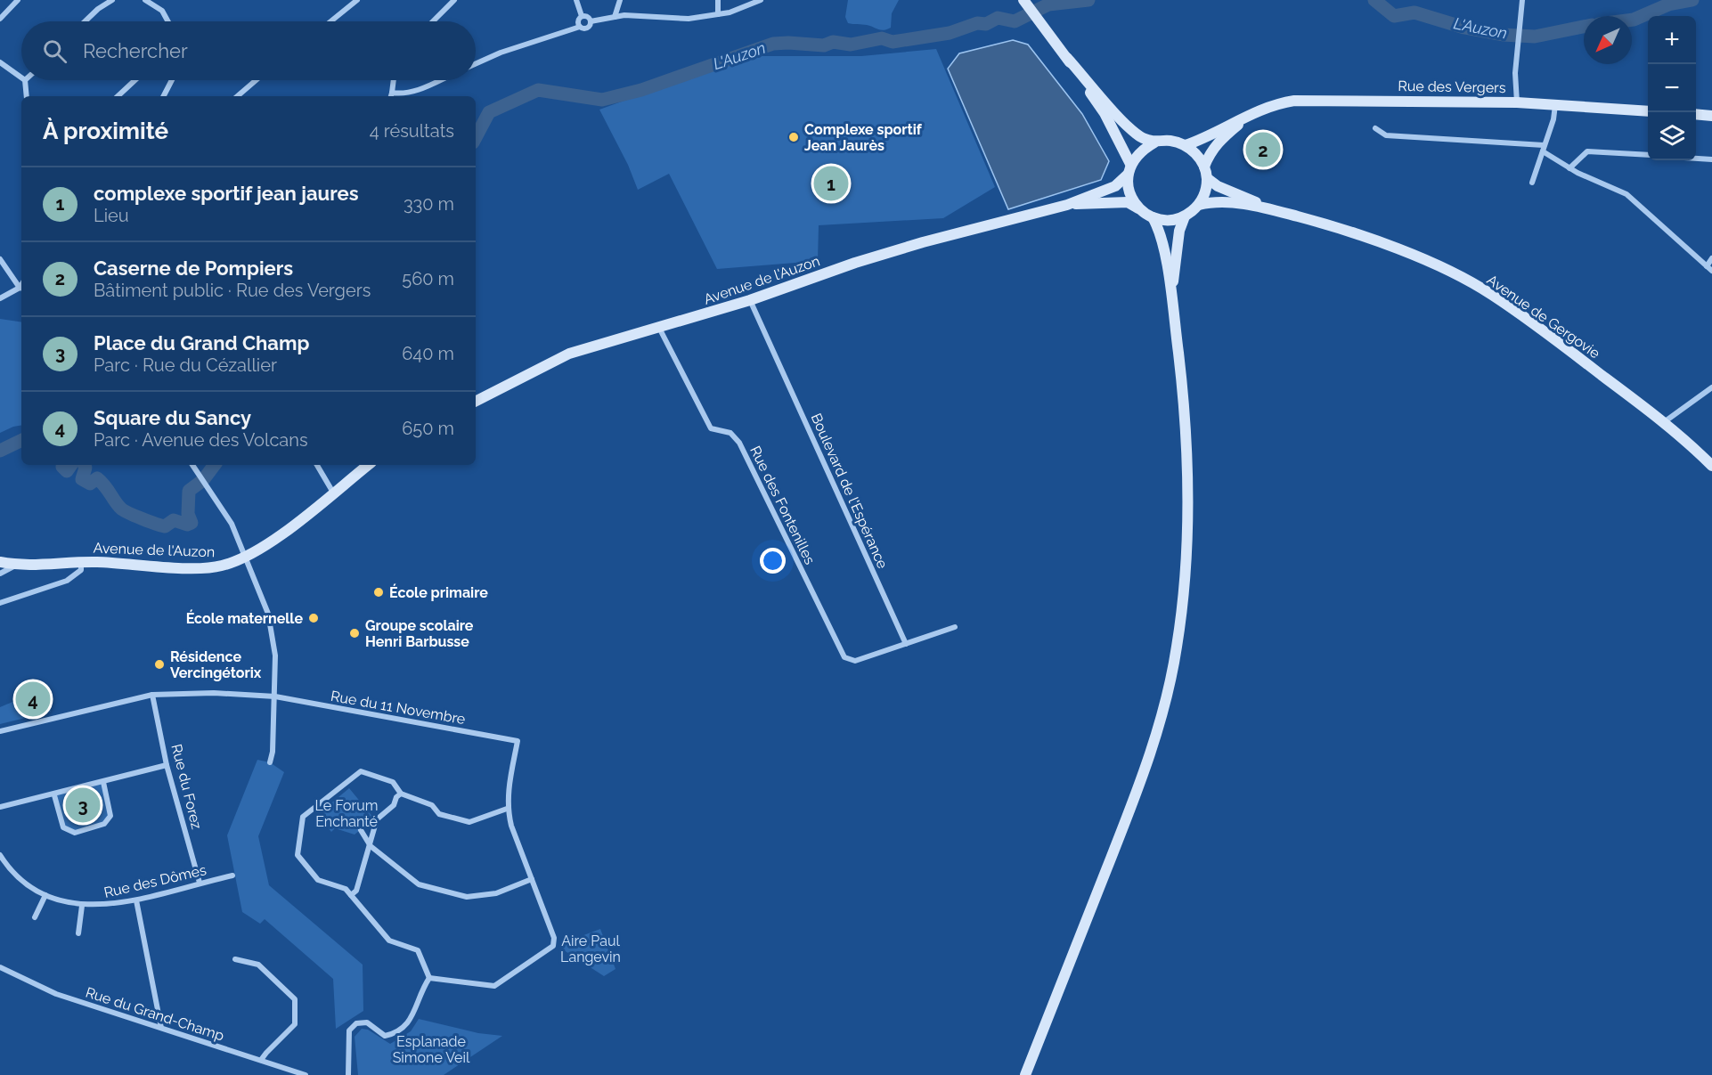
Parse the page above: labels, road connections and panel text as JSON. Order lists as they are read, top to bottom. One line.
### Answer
{"streets":{"main road":["Rue des Vergers","Avenue de l'Auzon","Avenue de Gergovie"],"street":["Boulevard de l'Espérance","Rue des Fontenilles","Rue du 11 Novembre","Rue du Forez","Rue des Dômes","Rue du Grand-Champ"]},"crossings":[["Avenue de l'Auzon","Boulevard de l'Espérance"],["Avenue de l'Auzon","Rue des Fontenilles"],["Boulevard de l'Espérance","Rue des Fontenilles"],["Rue du 11 Novembre","Rue du Forez"],["Rue du Forez","Rue des Dômes"]],"water":["L'Auzon"],"parks":["Le Forum Enchanté","Aire Paul Langevin","Esplanade Simone Veil"],"places":["Complexe sportif Jean Jaurès","École primaire","École maternelle","Groupe scolaire Henri Barbusse","Résidence Vercingétorix"],"north":"bottom left","page":{"map_buttons":["+","−"],"search":"Rechercher","heading":["À proximité","4 résultats"],"pins":["2","1","4","3"],"list":[{"mark":"1","name":"complexe sportif jean jaures","note":"Lieu","value":"330 m"},{"mark":"2","name":"Caserne de Pompiers","note":"Bâtiment public · Rue des Vergers","value":"560 m"},{"mark":"3","name":"Place du Grand Champ","note":"Parc · Rue du Cézallier","value":"640 m"},{"mark":"4","name":"Square du Sancy","note":"Parc · Avenue des Volcans","value":"650 m"}]}}
